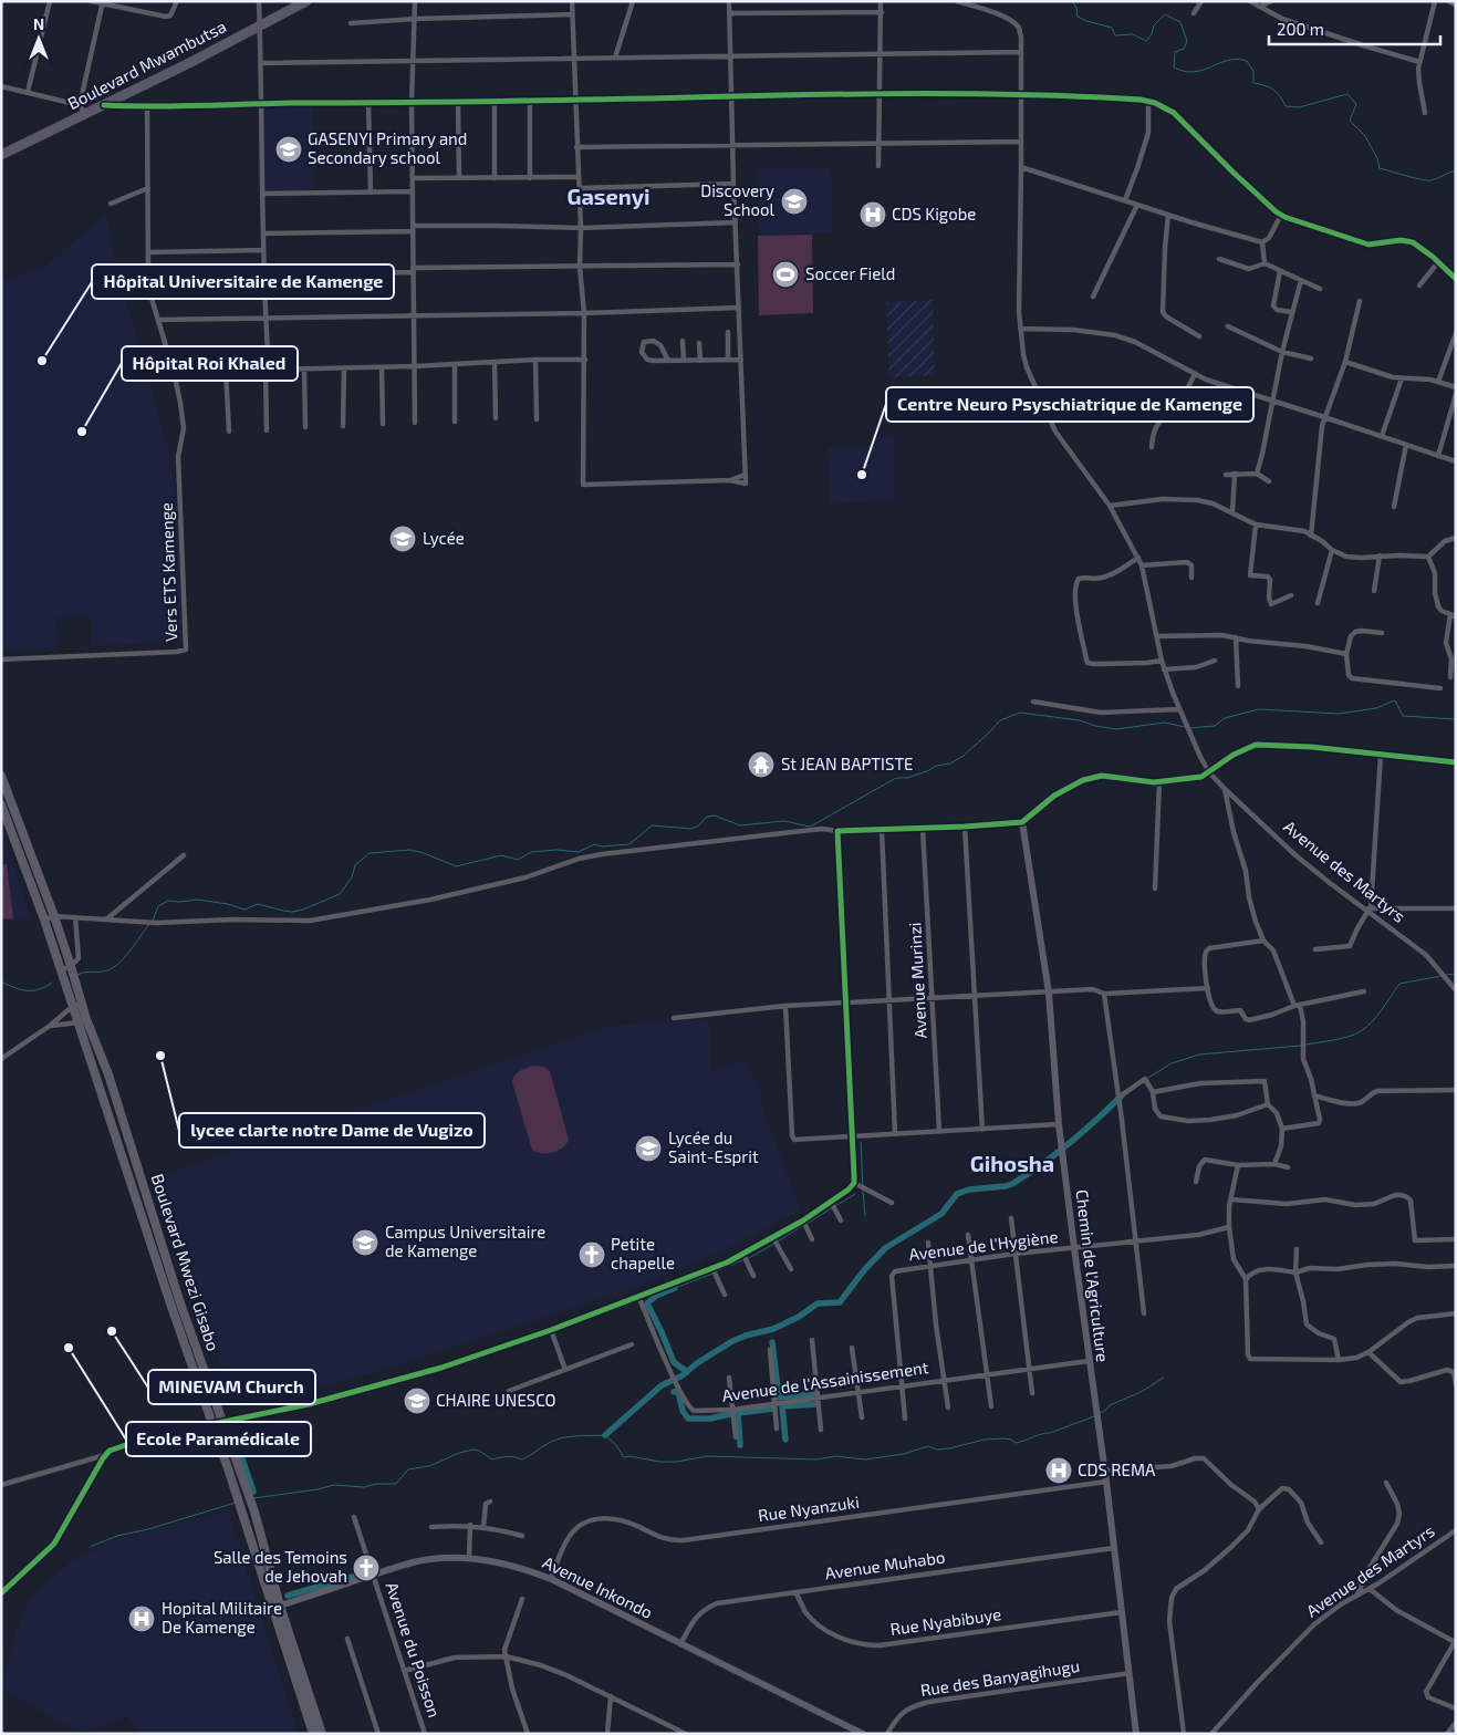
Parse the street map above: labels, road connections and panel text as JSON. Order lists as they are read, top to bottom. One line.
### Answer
{"streets":{"highway":["Boulevard Mwambutsa"],"main road":["Boulevard Mwezi Gisabo"],"street":["Vers ETS Kamenge","Avenue des Martyrs","Avenue Murinzi","Avenue de l'Hygiène","Chemin de l'Agriculture","Avenue de l'Assainissement","Rue Nyanzuki","Avenue Muhabo","Avenue Inkondo","Rue Nyabibuye","Avenue du Poisson","Rue des Banyagihugu"]},"crossings":[["Avenue de l'Hygiène","Chemin de l'Agriculture"],["Avenue de l'Hygiène","Avenue de l'Assainissement"],["Boulevard Mwezi Gisabo","Avenue Inkondo"],["Chemin de l'Agriculture","Avenue de l'Assainissement"],["Chemin de l'Agriculture","Rue Nyanzuki"],["Chemin de l'Agriculture","Avenue Muhabo"],["Chemin de l'Agriculture","Rue Nyabibuye"],["Chemin de l'Agriculture","Rue des Banyagihugu"],["Rue Nyanzuki","Avenue Inkondo"],["Avenue Muhabo","Avenue Inkondo"],["Avenue Muhabo","Rue Nyabibuye"],["Avenue Inkondo","Avenue du Poisson"]],"districts":["Gasenyi","Gihosha"],"places":{"school or university":["GASENYI Primary and Secondary school","Discovery School","Lycée","Lycée du Saint-Esprit","Campus Universitaire de Kamenge","CHAIRE UNESCO"],"hospital":["CDS Kigobe","CDS REMA","Hopital Militaire De Kamenge"],"sports":["Soccer Field"],"other":["Hôpital Universitaire de Kamenge","Hôpital Roi Khaled","Centre Neuro Psyschiatrique de Kamenge","lycee clarte notre Dame de Vugizo","MINEVAM Church","Ecole Paramédicale"],"temple":["St JEAN BAPTISTE"],"church":["Petite chapelle","Salle des Temoins de Jehovah"]},"scale_bar":"200 m","north":"top"}
